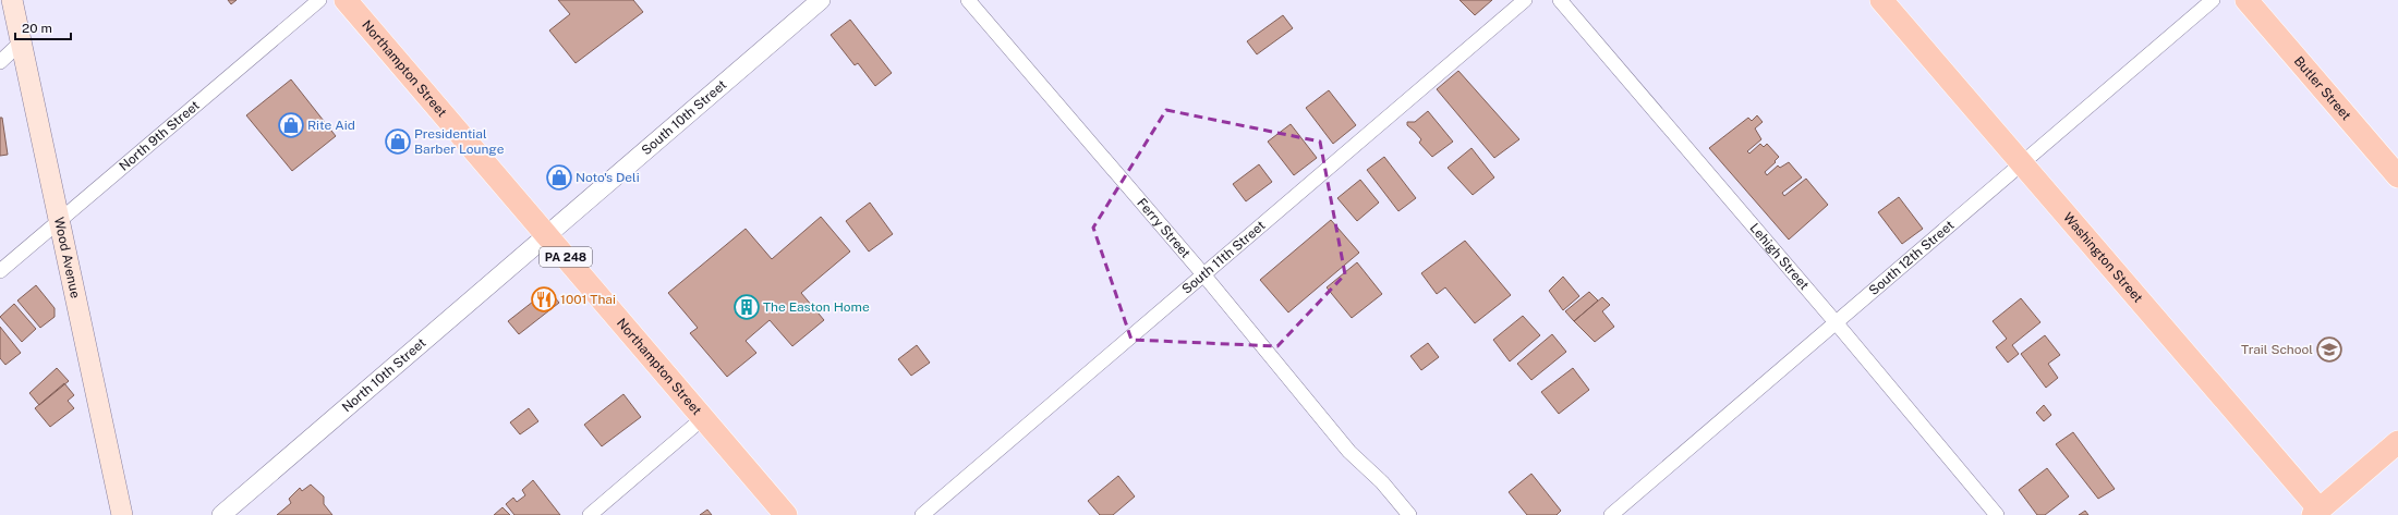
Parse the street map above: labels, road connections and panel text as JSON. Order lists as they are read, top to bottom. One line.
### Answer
{"streets":{"main road":["Northampton Street","Butler Street","PA 248","Washington Street","Wood Avenue"],"street":["South 10th Street","North 9th Street","Ferry Street","South 11th Street","Lehigh Street","South 12th Street","North 10th Street"]},"crossings":[["Northampton Street","South 10th Street"],["Northampton Street","North 10th Street"],["South 10th Street","North 10th Street"],["North 9th Street","Wood Avenue"],["Ferry Street","South 11th Street"],["Lehigh Street","South 12th Street"],["South 12th Street","Washington Street"]],"places":{"shop":["Rite Aid","Presidential Barber Lounge","Noto's Deli"],"restaurant":["1001 Thai"],"building":["The Easton Home"],"school or university":["Trail School"]},"scale_bar":"20 m"}
